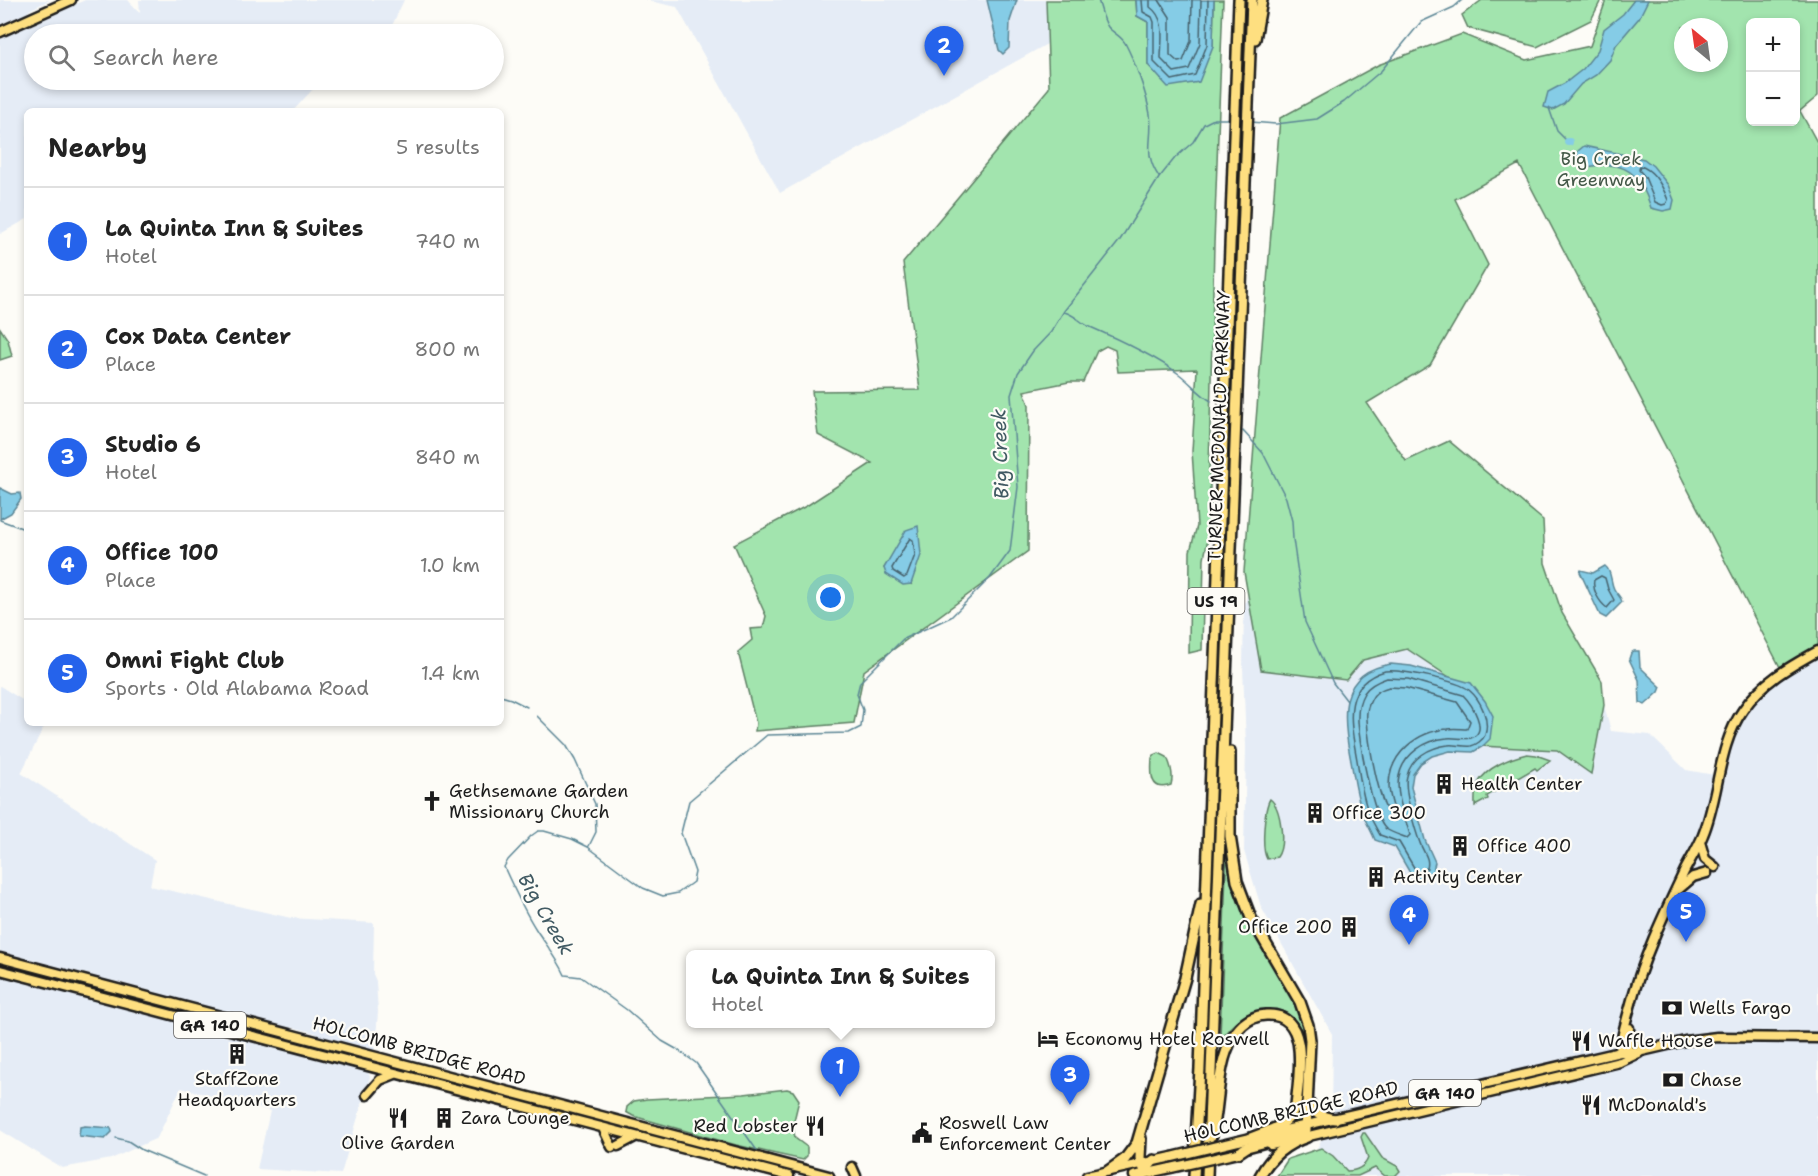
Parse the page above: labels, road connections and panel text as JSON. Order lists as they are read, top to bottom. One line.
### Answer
{"streets":{"highway":["TURNER MCDONALD PARKWAY","US 19"],"main road":["GA 140","HOLCOMB BRIDGE ROAD"]},"water":["Big Creek"],"parks":["Big Creek Greenway"],"places":{"building":["Health Center","Office 300","Office 400","Activity Center","Office 200","StaffZone Headquarters","Zara Lounge"],"church":["Gethsemane Garden Missionary Church"],"bank":["Wells Fargo","Chase"],"hotel":["Economy Hotel Roswell"],"restaurant":["Waffle House","McDonald's","Olive Garden","Red Lobster"],"public building":["Roswell Law Enforcement Center"]},"north":"top left","page":{"map_buttons":["+","−"],"search":"Search here","pins":["2","5","4","1","3"],"heading":["Nearby","5 results"],"list":[{"mark":"1","name":"La Quinta Inn & Suites","note":"Hotel","value":"740 m"},{"mark":"2","name":"Cox Data Center","note":"Place","value":"800 m"},{"mark":"3","name":"Studio 6","note":"Hotel","value":"840 m"},{"mark":"4","name":"Office 100","note":"Place","value":"1.0 km"},{"mark":"5","name":"Omni Fight Club","note":"Sports · Old Alabama Road","value":"1.4 km"}],"popup":["La Quinta Inn & Suites","Hotel"]}}
